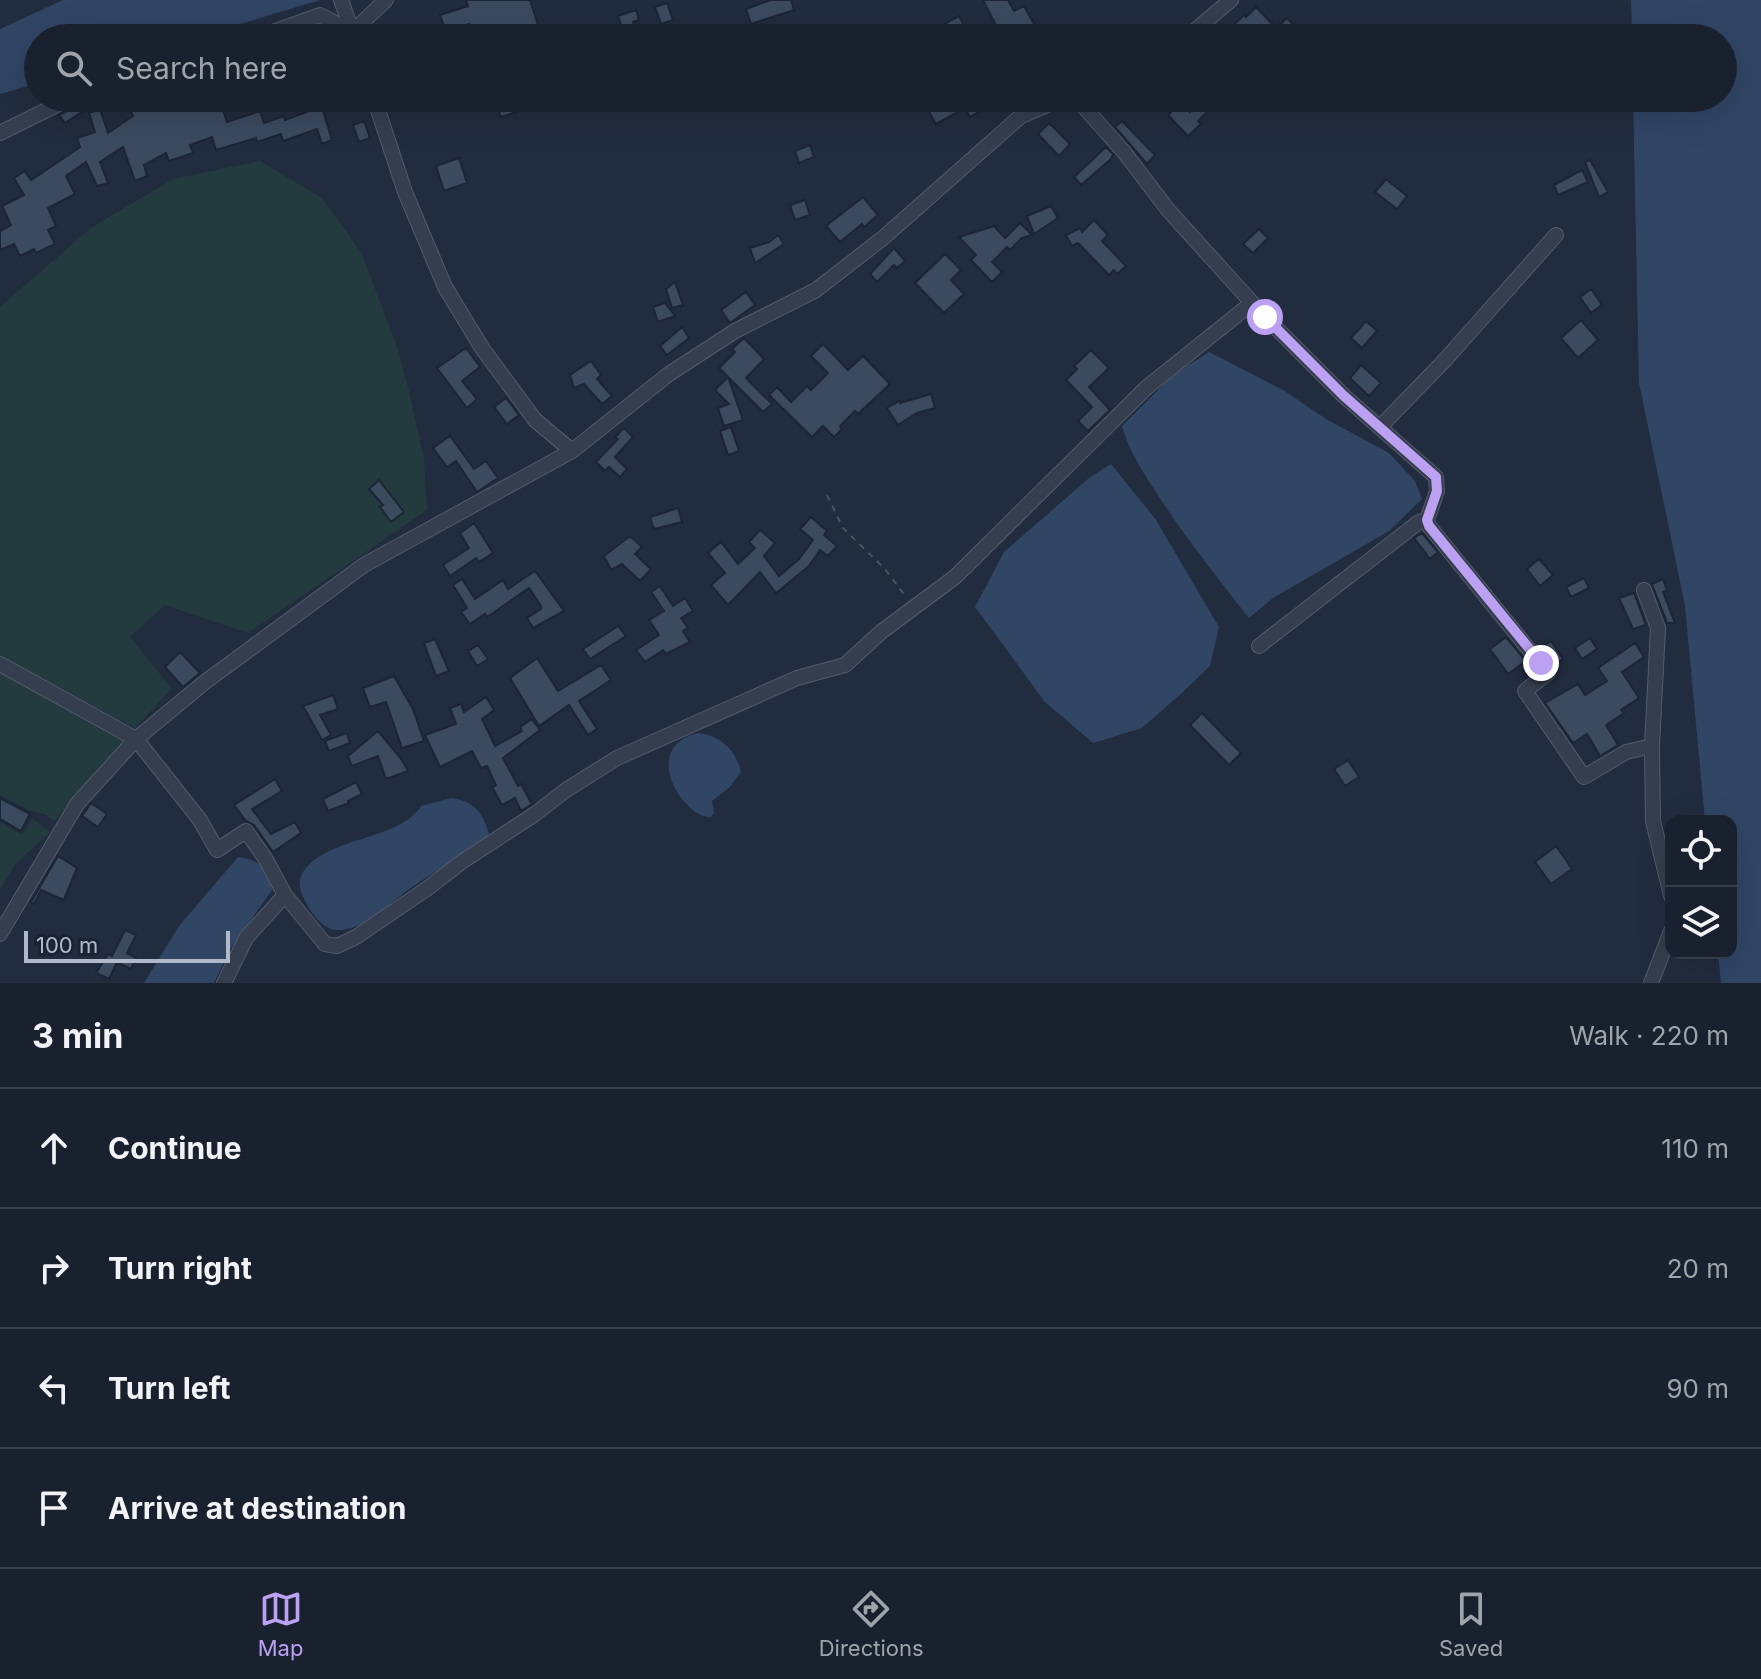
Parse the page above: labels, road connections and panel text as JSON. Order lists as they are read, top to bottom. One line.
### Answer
{"scale_bar":"100 m","page":{"search":"Search here","scale":"100 m","heading":["3 min","Walk · 220 m"],"list":[["Continue","110 m"],["Turn right","20 m"],["Turn left","90 m"],"Arrive at destination"],"nav":["Map","Directions","Saved"]}}
